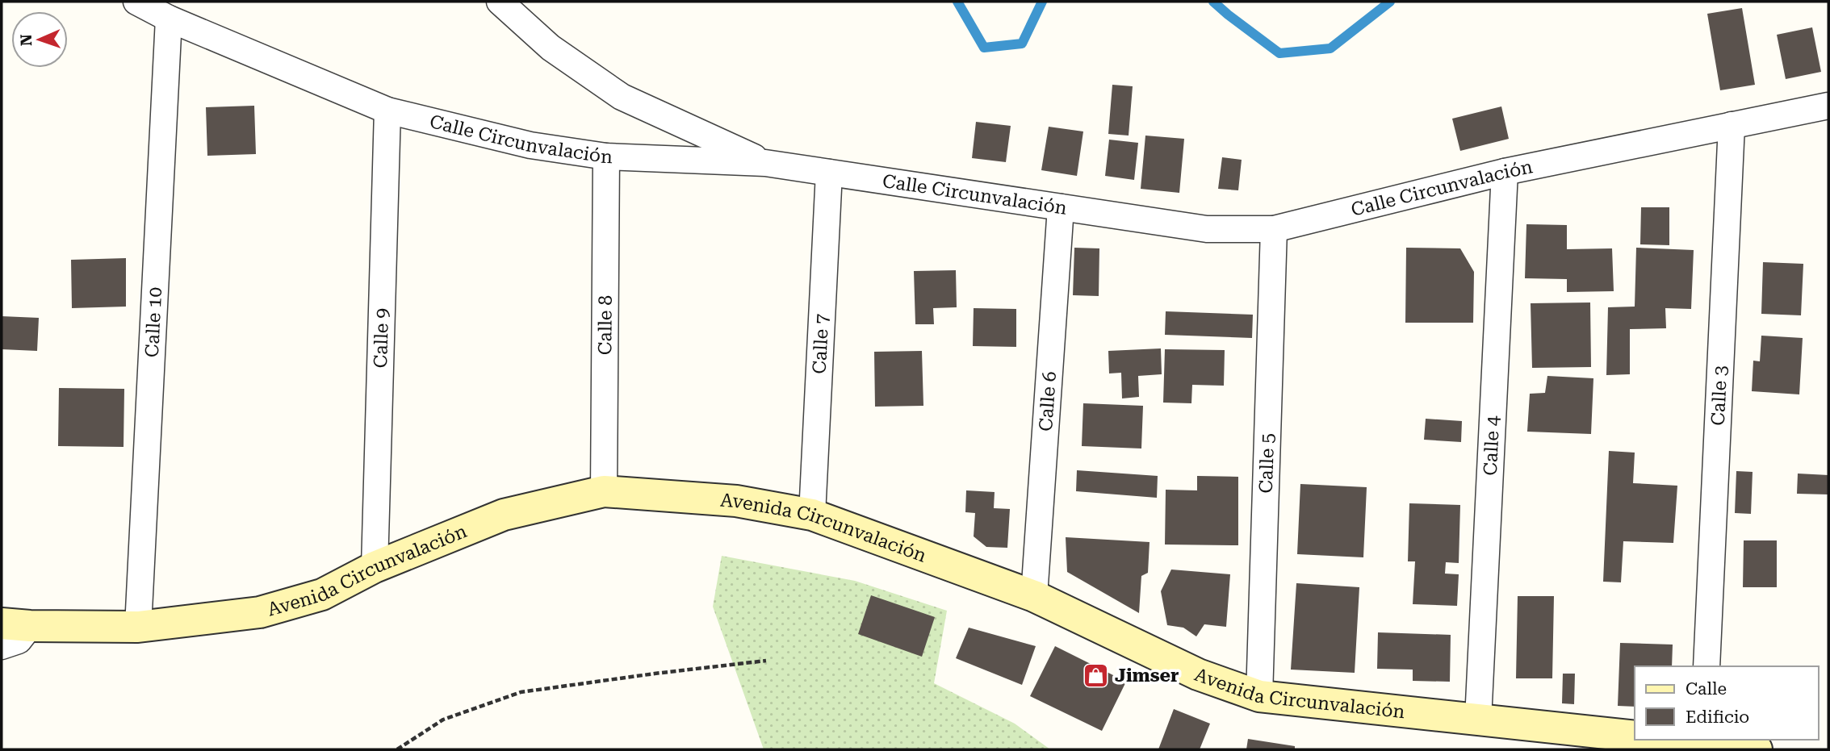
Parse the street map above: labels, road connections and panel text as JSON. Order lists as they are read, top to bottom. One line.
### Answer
{"streets":{"street":["Calle Circunvalación","Calle 10","Calle 8","Calle 9","Calle 7","Calle 3","Calle 6","Calle 4","Calle 5","Avenida Circunvalación"]},"crossings":[["Calle Circunvalación","Calle 10"],["Calle Circunvalación","Calle 8"],["Calle Circunvalación","Calle 9"],["Calle Circunvalación","Calle 7"],["Calle Circunvalación","Calle 3"],["Calle Circunvalación","Calle 6"],["Calle Circunvalación","Calle 4"],["Calle Circunvalación","Calle 5"],["Calle 10","Avenida Circunvalación"],["Calle 8","Avenida Circunvalación"],["Calle 9","Avenida Circunvalación"],["Calle 7","Avenida Circunvalación"],["Calle 6","Avenida Circunvalación"],["Calle 4","Avenida Circunvalación"],["Calle 5","Avenida Circunvalación"]],"places":{"shop":["Jimser"]},"legend":["Calle","Edificio"],"north":"left"}
